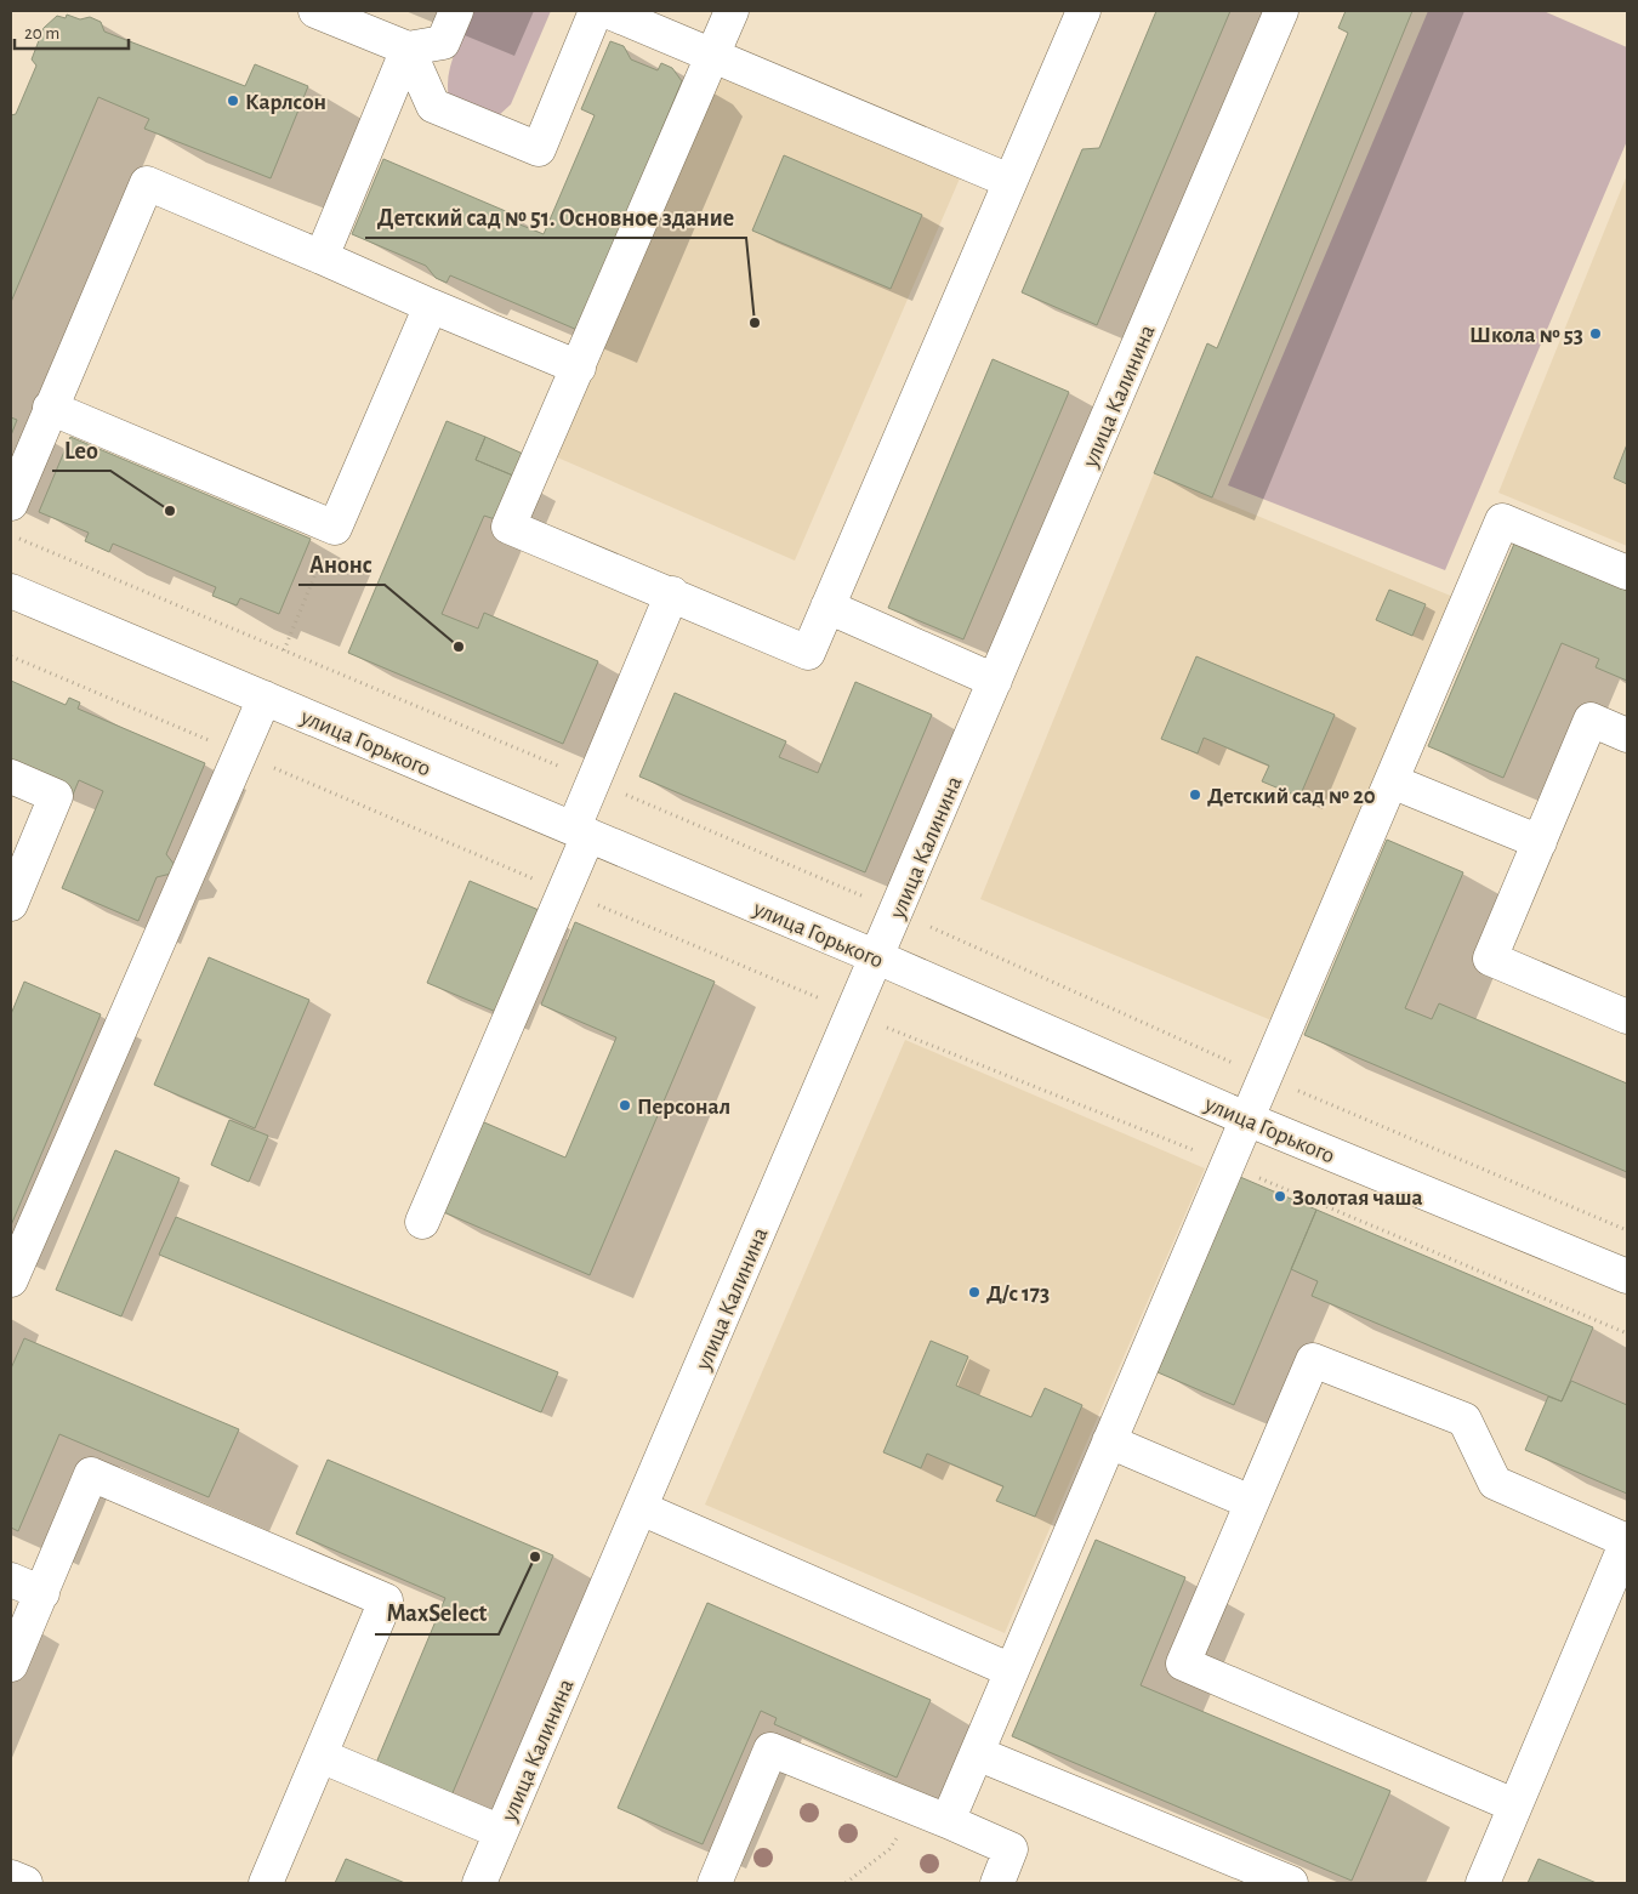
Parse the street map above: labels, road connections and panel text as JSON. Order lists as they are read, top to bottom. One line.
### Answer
{"streets":{"street":["улица Калинина","улица Горького"]},"crossings":[["улица Калинина","улица Горького"]],"places":["Карлсон","Детский сад № 51. Основное здание","Школа № 53","Leo","Анонс","Детский сад № 20","Персонал","Золотая чаша","Д/с 173","MaxSelect"],"scale_bar":"20 m"}
